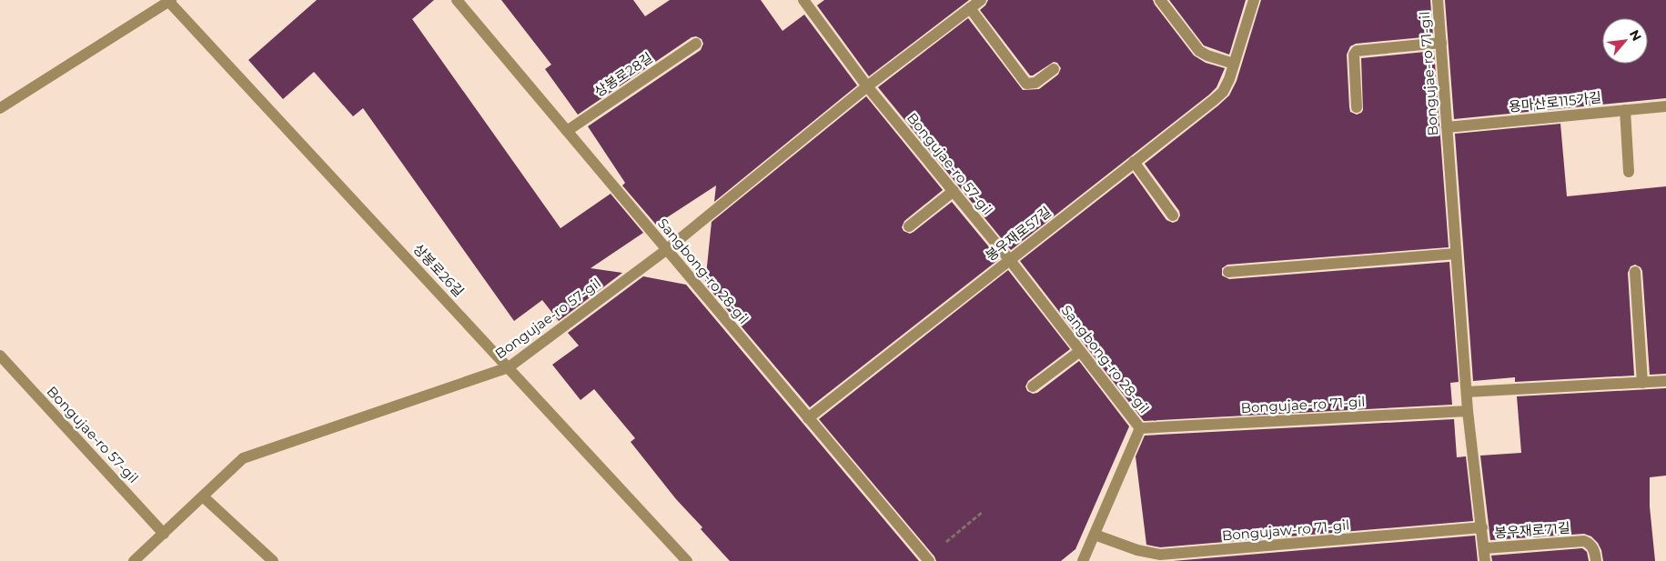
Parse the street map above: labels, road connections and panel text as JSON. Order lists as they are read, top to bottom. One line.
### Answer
{"streets":{"street":["Bongujae-ro 71-gil","상봉로28길","용마산로115가길","Bongujae-ro 57-gil","봉우재로57길","상봉로26길","Sangbong-ro 28-gil","Bongujaw-ro 71-gil","봉우재로71길"]},"crossings":[["Bongujae-ro 71-gil","용마산로115가길"],["Bongujae-ro 71-gil","Sangbong-ro 28-gil"],["Bongujae-ro 71-gil","Bongujaw-ro 71-gil"],["Bongujae-ro 71-gil","봉우재로71길"],["상봉로28길","Sangbong-ro 28-gil"],["Bongujae-ro 57-gil","봉우재로57길"],["Bongujae-ro 57-gil","상봉로26길"],["Bongujae-ro 57-gil","Sangbong-ro 28-gil"],["봉우재로57길","Sangbong-ro 28-gil"],["Sangbong-ro 28-gil","Bongujaw-ro 71-gil"]],"north":"top right"}
